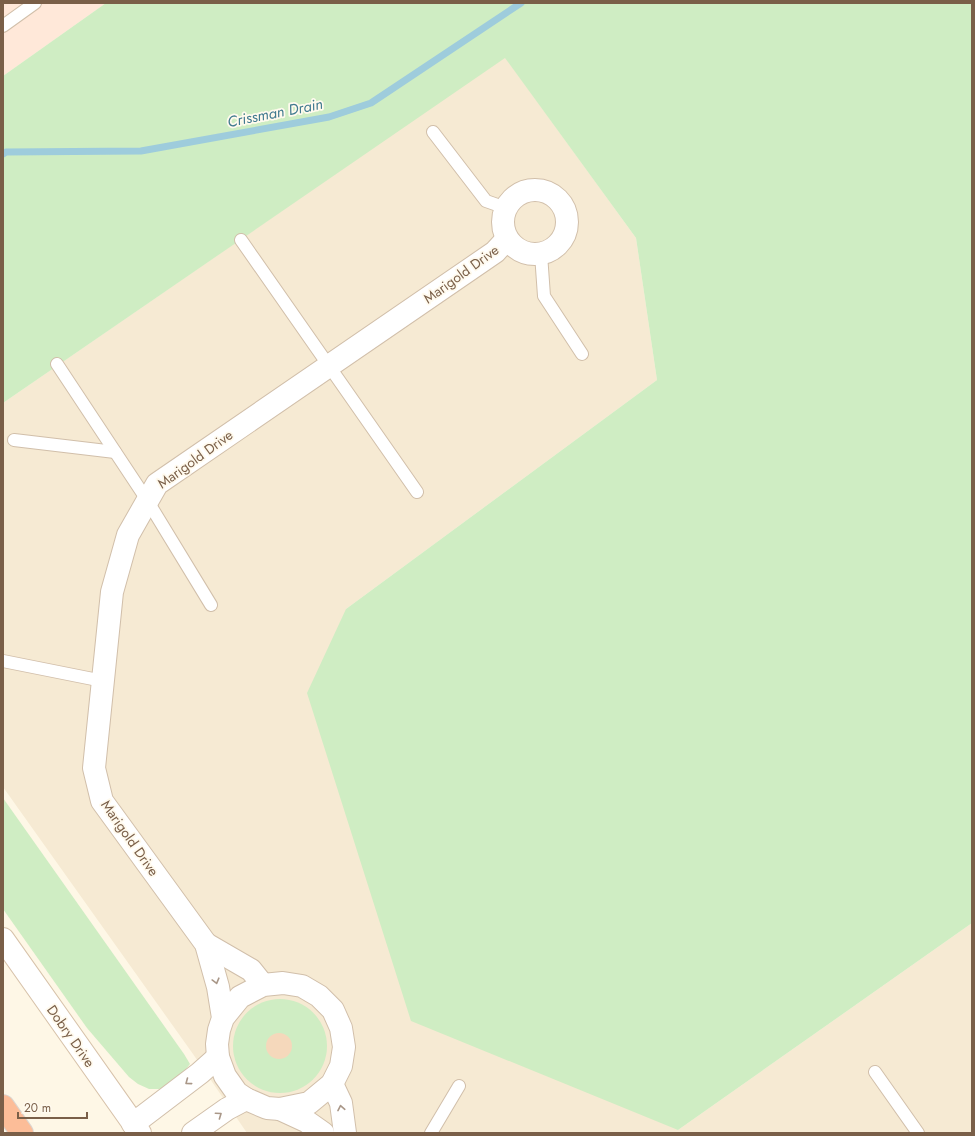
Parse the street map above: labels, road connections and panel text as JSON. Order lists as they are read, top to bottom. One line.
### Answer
{"streets":{"street":["Marigold Drive","Dobry Drive"]},"water":["Crissman Drain"],"scale_bar":"20 m"}
